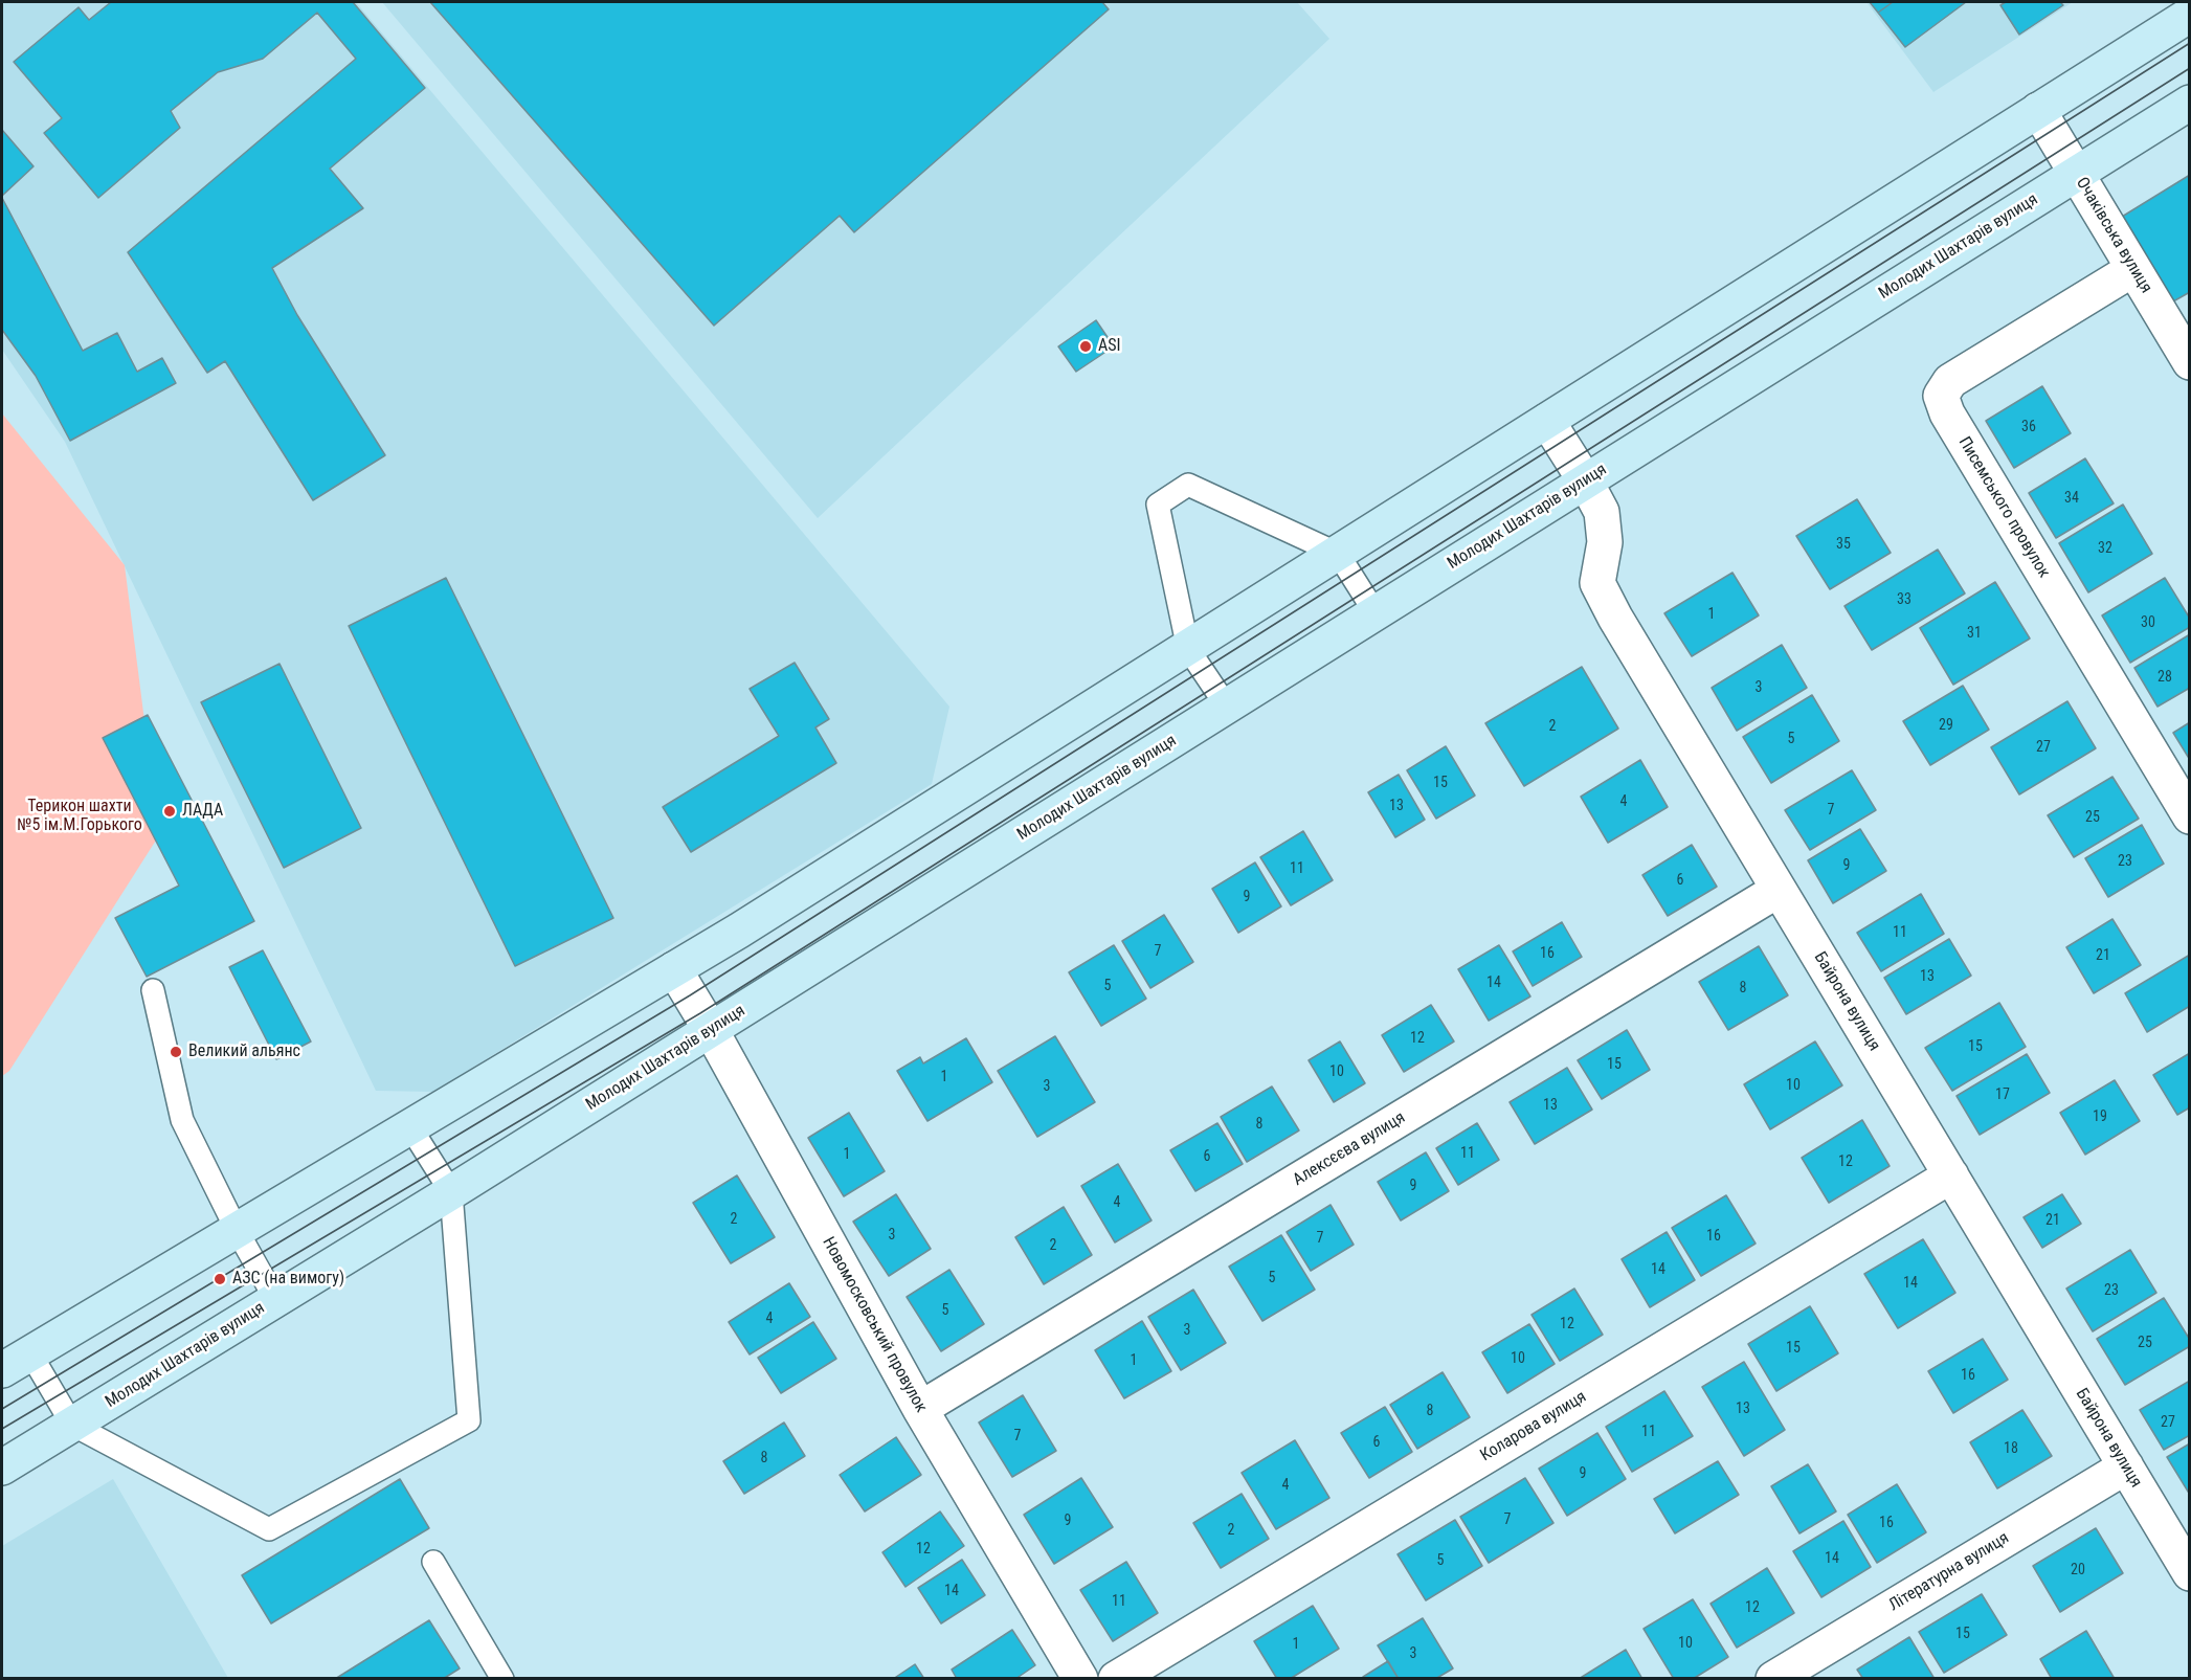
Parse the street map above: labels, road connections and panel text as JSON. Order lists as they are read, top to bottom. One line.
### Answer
{"streets":{"main road":["Молодих Шахтарів вулиця"],"street":["Очаківська вулиця","Писемського провулок","Байрона вулиця","Алексєєва вулиця","Новомосковський провулок","Коларова вулиця","Літературна вулиця"]},"crossings":[["Очаківська вулиця","Молодих Шахтарів вулиця"],["Очаківська вулиця","Писемського провулок"],["Молодих Шахтарів вулиця","Байрона вулиця"],["Молодих Шахтарів вулиця","Новомосковський провулок"],["Байрона вулиця","Алексєєва вулиця"],["Байрона вулиця","Коларова вулиця"],["Байрона вулиця","Літературна вулиця"],["Алексєєва вулиця","Новомосковський провулок"]],"parks":["Терикон шахти №5 ім.М.Горького"],"places":["ASI","ЛАДА","Великий альянс","АЗС (на вимогу)"],"house_numbers":["36","34","35","32","33","1","30","31","28","3","29","2","5","27","15","4","13","7","25","23","9","11","6","9","11","7","16","21","13","14","5","8","12","15","15","10","1","10","3","17","13","19","8","11","1","6","12","9","4","2","21","3","16","7","2","14","5","14","23","5","4","12","3","25","15","10","1","16","13","8","27","11","7","6","18","8","9","4","7","9","16","2","12","14","5","20","14","11","12","15","10","1","3"]}
